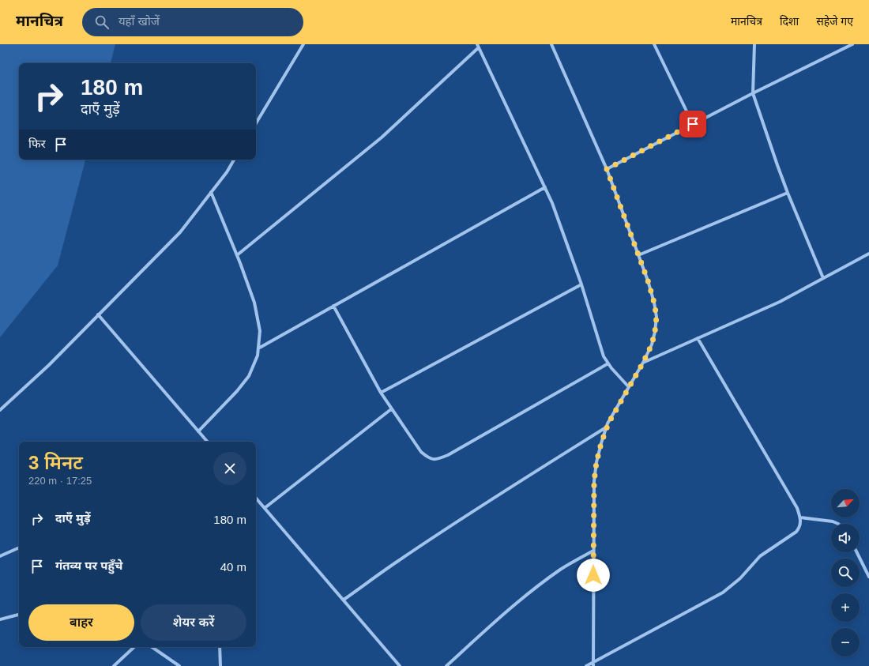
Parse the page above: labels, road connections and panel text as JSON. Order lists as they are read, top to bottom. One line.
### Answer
{"north":"top right","page":{"header":"मानचित्र","search":"यहाँ खोजें","nav":["मानचित्र","दिशा","सहेजे गए"],"turn":["180 m","दाएँ मुड़ें"],"then":"फिर","heading":["3 मिनट","220 m · 17:25"],"map_buttons":["+","−"],"list":[{"name":"दाएँ मुड़ें","value":"180 m"},{"name":"गंतव्य पर पहुँचे","value":"40 m"}],"buttons":["बाहर","शेयर करें"]}}
